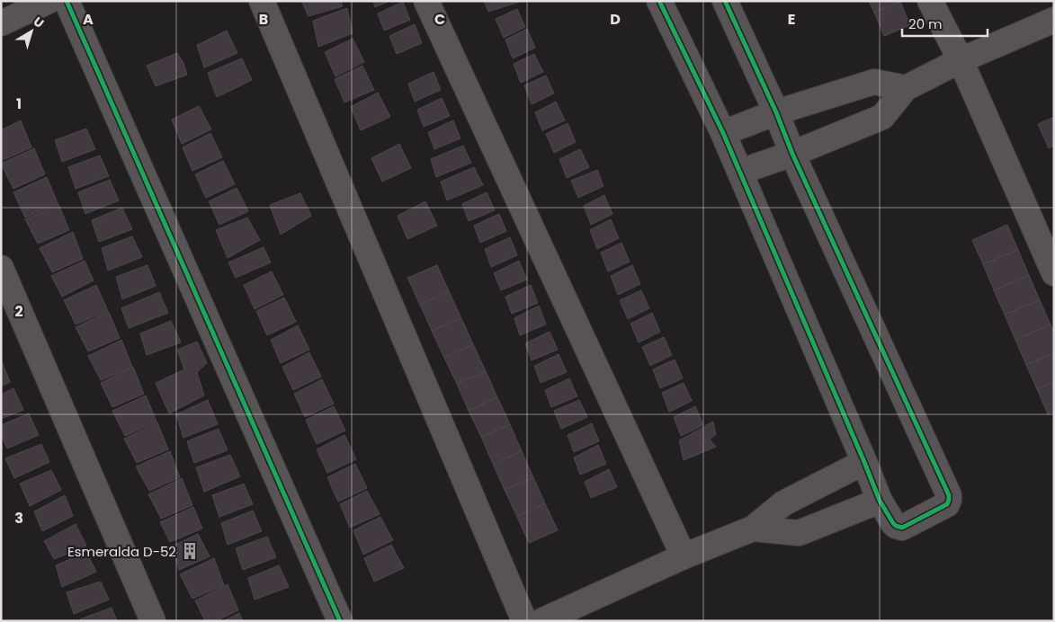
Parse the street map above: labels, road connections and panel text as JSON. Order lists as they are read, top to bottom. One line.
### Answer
{"places":{"building":["Esmeralda D-52"]},"scale_bar":"20 m","north":"top right","grid":{"columns":["A","B","C","D","E"],"rows":["1","2","3"]}}
